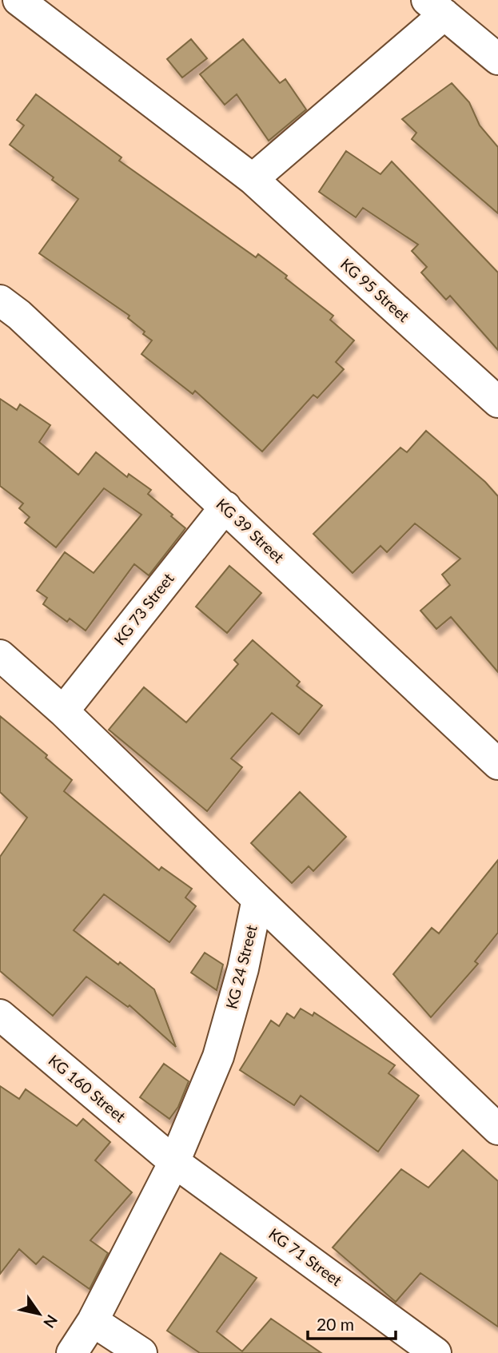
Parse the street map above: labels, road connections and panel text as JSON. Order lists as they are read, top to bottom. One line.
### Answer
{"streets":{"street":["KG 95 Street","KG 39 Street","KG 73 Street","KG 24 Street","KG 160 Street","KG 71 Street"]},"crossings":[["KG 39 Street","KG 73 Street"],["KG 24 Street","KG 160 Street"],["KG 24 Street","KG 71 Street"],["KG 160 Street","KG 71 Street"]],"scale_bar":"20 m","north":"bottom right"}
